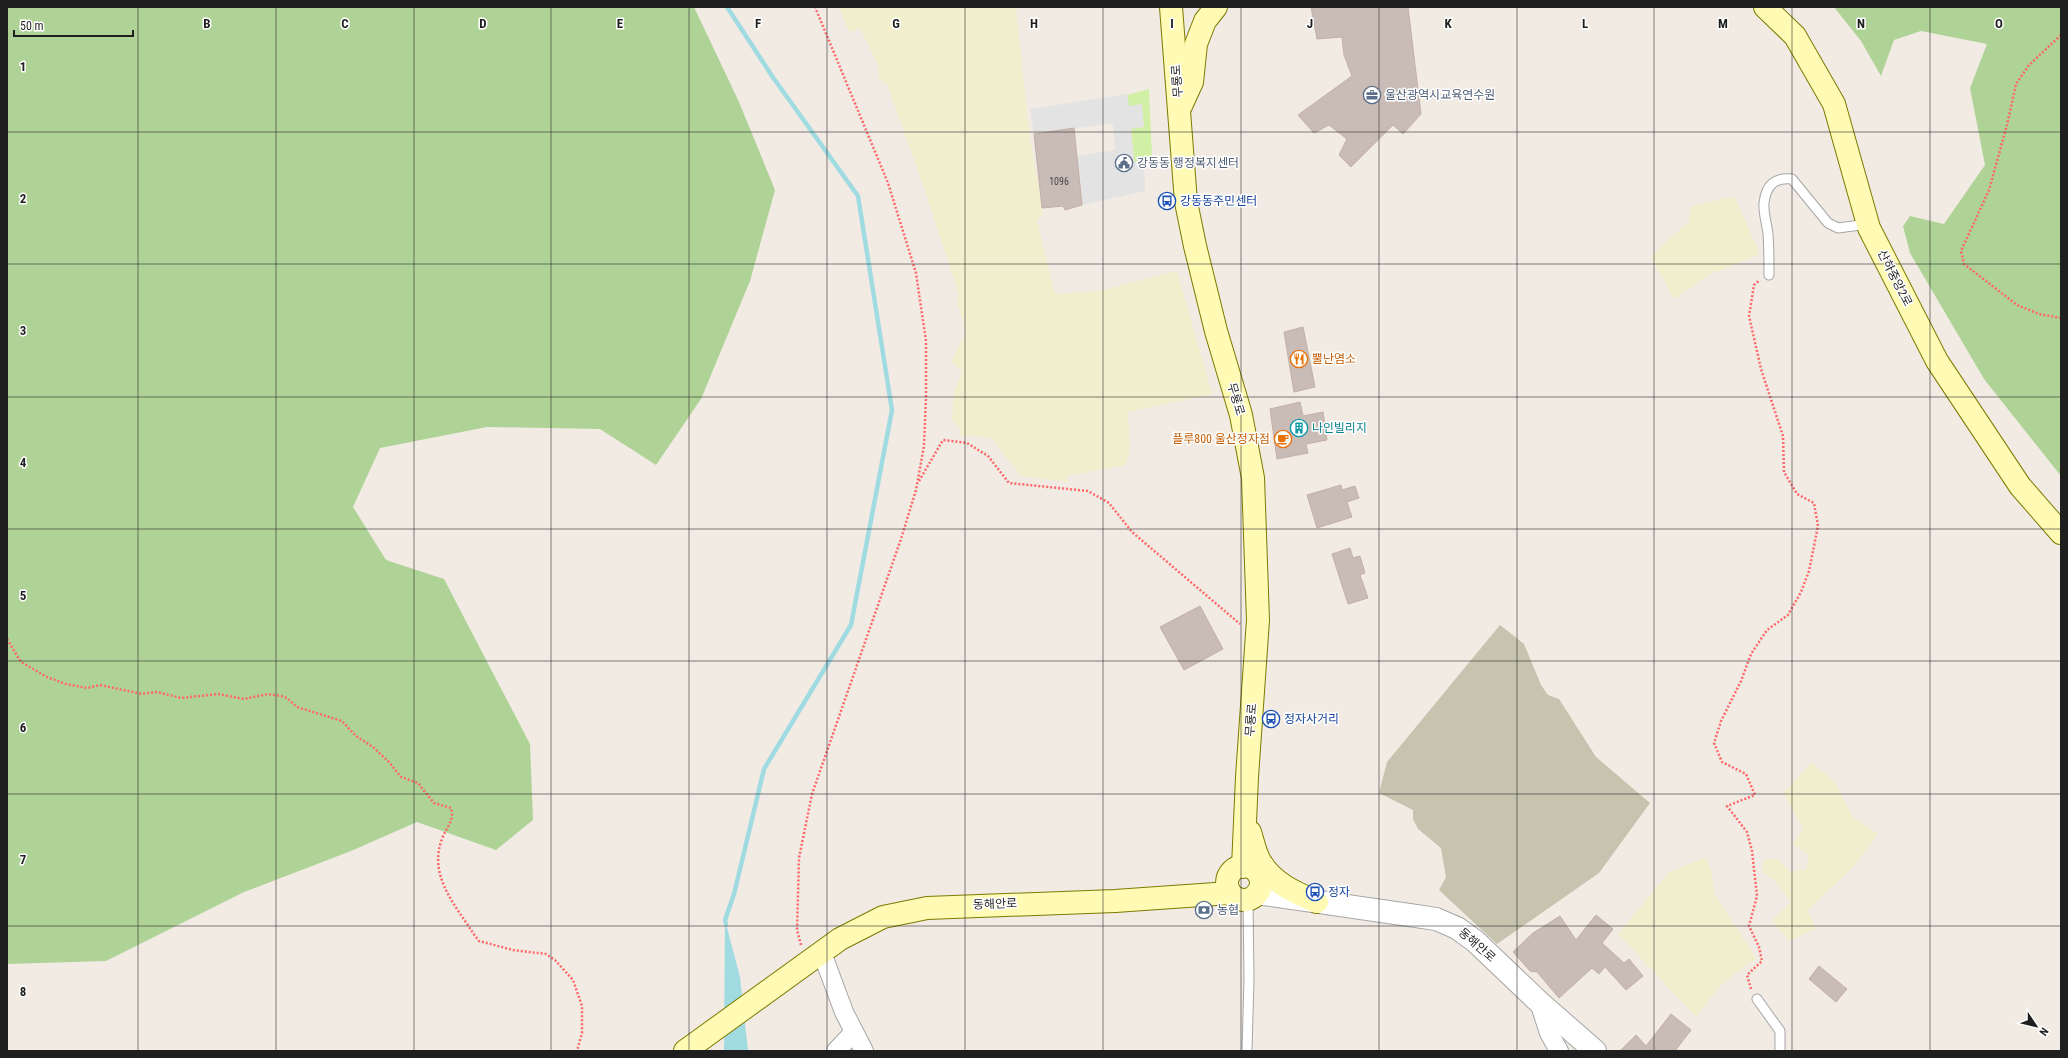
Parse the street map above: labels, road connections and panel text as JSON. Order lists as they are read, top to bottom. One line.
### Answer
{"streets":{"main road":["무룡로","산하중앙2로","동해안로"]},"crossings":[["무룡로","동해안로"]],"places":{"office":["울산광역시교육연수원"],"public building":["강동동 행정복지센터"],"bus stop":["강동동주민센터","정자사거리","정자"],"restaurant":["뿔난염소"],"building":["나인빌리지"],"cafe":["플루800 울산정자점"],"bank":["농협"]},"house_numbers":["1096"],"scale_bar":"50 m","north":"bottom right","grid":{"columns":["B","C","D","E","F","G","H","I","J","K","L","M","N","O"],"rows":["1","2","3","4","5","6","7","8"]}}
